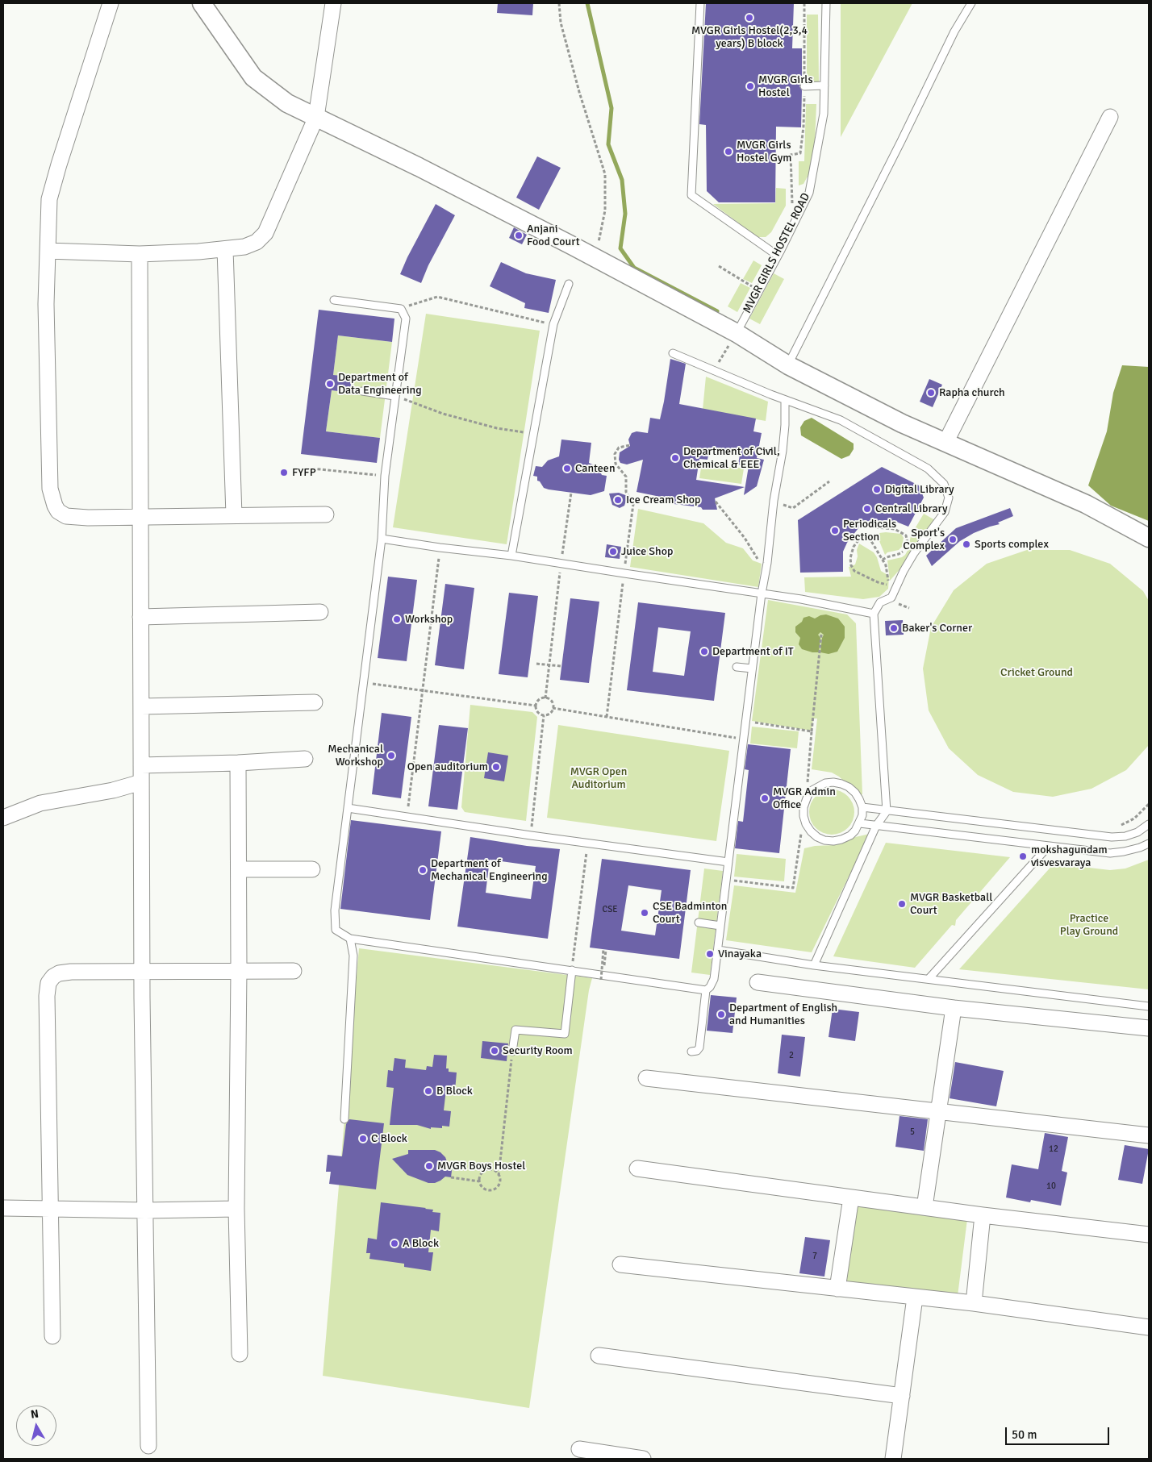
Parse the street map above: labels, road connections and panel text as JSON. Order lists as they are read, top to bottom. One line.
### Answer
{"streets":{"lane":["MVGR GIRLS HOSTEL ROAD"]},"parks":["Cricket Ground","MVGR Open Auditorium","Practice Play Ground"],"places":["MVGR Girls Hostel(2,3,4 years) B block","MVGR Girls Hostel","MVGR Girls Hostel Gym","Anjani Food Court","Department of Data Engineering","Rapha church","Department of Civil, Chemical & EEE","Canteen","FYFP","Digital Library","Ice Cream Shop","Central Library","Periodicals Section","Sport's Complex","Sports complex","Juice Shop","Workshop","Baker's Corner","Department of IT","Mechanical Workshop","Open auditorium","MVGR Admin Office","mokshagundam visvesvaraya","Department of Mechanical Engineering","MVGR Basketball Court","CSE Badminton Court","Vinayaka","Department of English and Humanities","Security Room","B Block","C Block","MVGR Boys Hostel","A Block"],"house_numbers":["CSE","2","5","12","10","7"],"scale_bar":"50 m","north":"top"}
